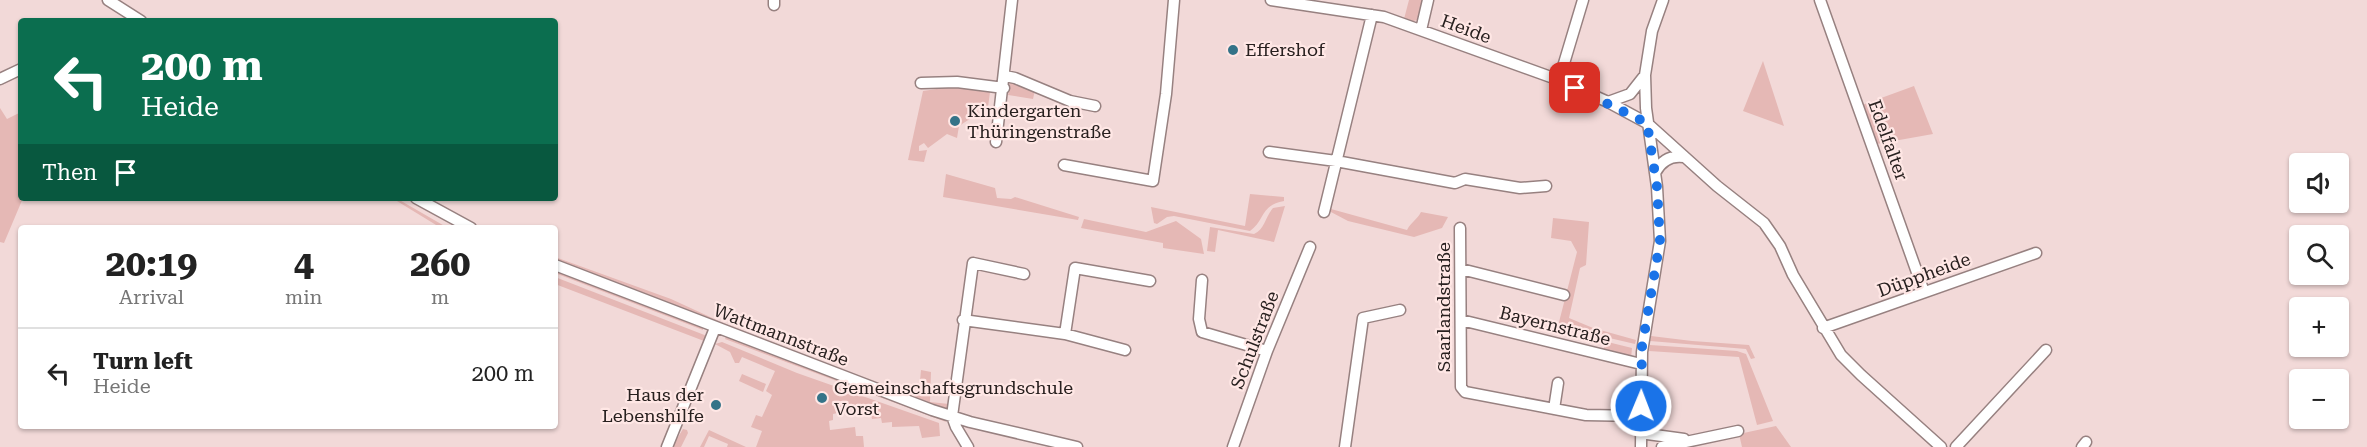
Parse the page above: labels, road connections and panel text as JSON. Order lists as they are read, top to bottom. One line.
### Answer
{"streets":{"street":["Heide","Edelfalter","Düppheide","Saarlandstraße","Bayernstraße","Wattmannstraße","Schulstraße"]},"crossings":[["Heide","Düppheide"],["Edelfalter","Düppheide"],["Saarlandstraße","Bayernstraße"]],"places":["Effershof","Kindergarten Thüringenstraße","Gemeinschaftsgrundschule Vorst","Haus der Lebenshilfe"],"page":{"turn":["200 m","Heide"],"then":"Then","map_buttons":["+","−"],"eta":["20:19","Arrival","4","min","260","m"],"list":[{"name":"Turn left","note":"Heide","value":"200 m"}]}}
